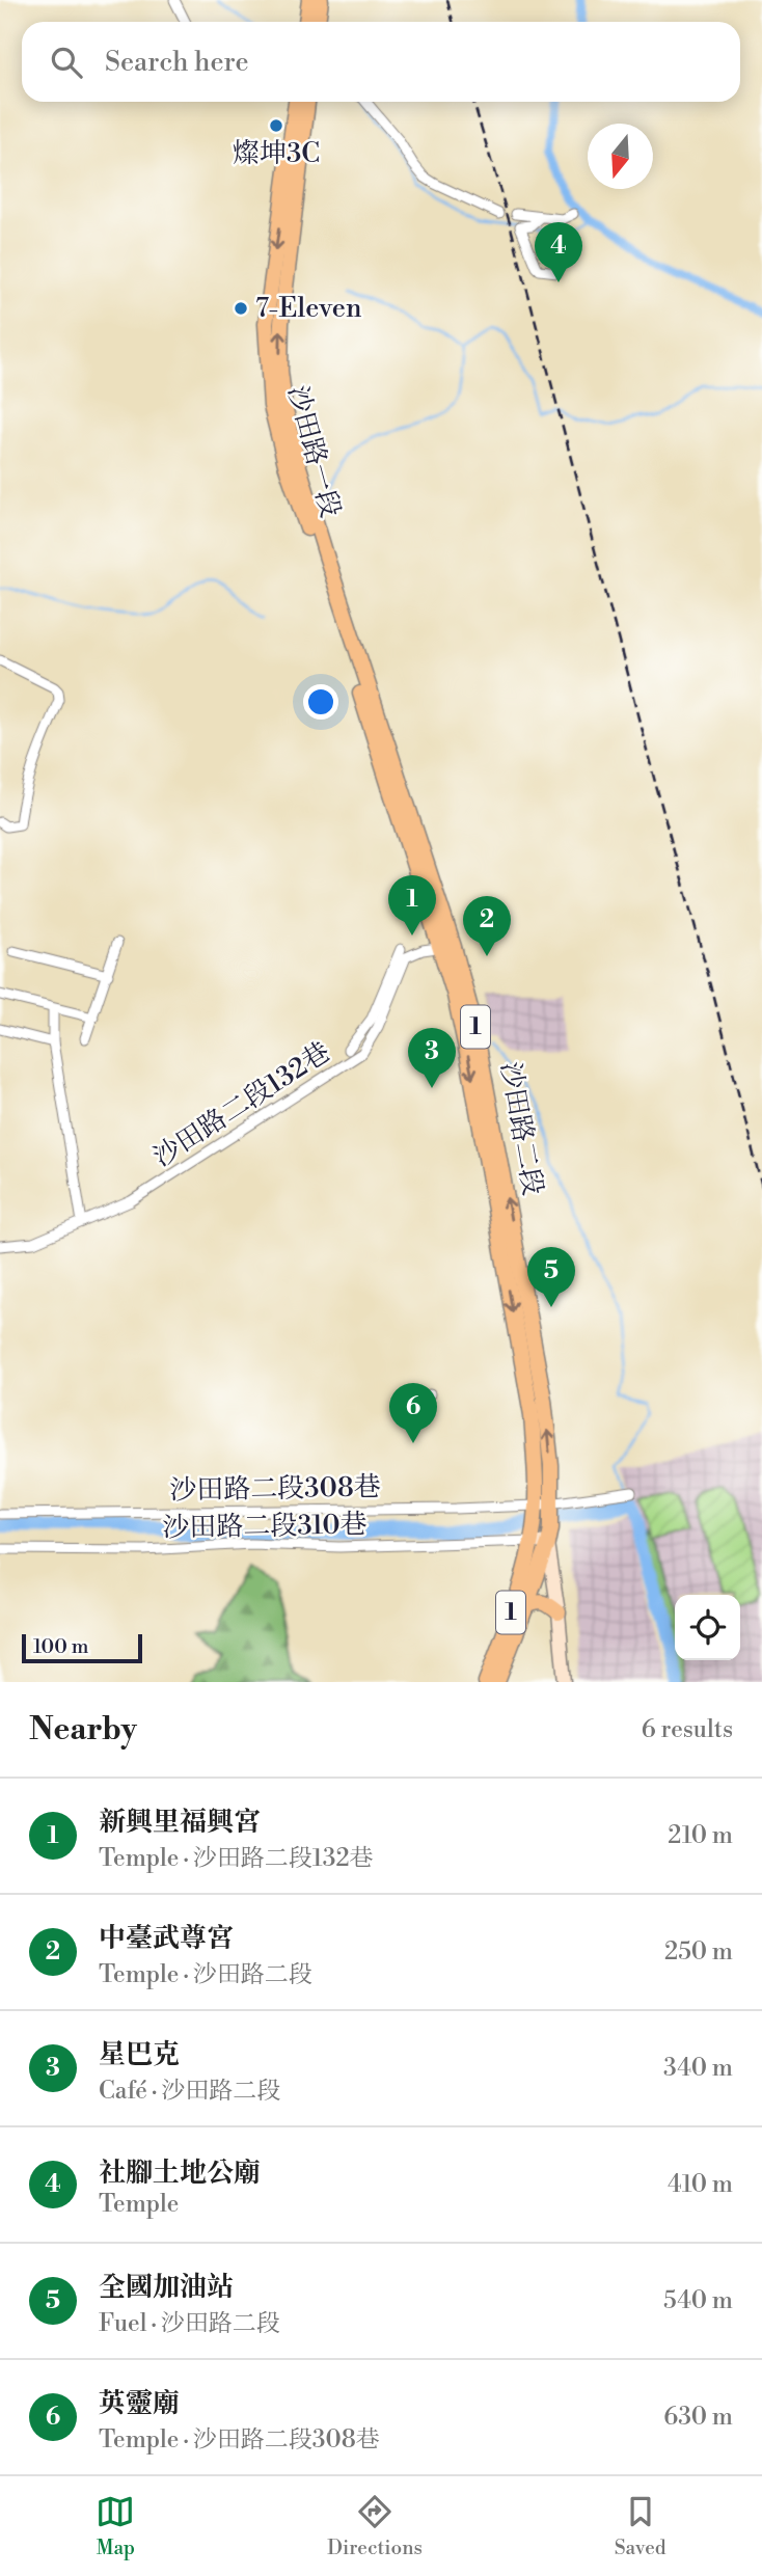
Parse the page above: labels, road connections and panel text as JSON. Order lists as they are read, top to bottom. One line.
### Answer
{"streets":{"main road":["沙田路一段","1","沙田路二段"],"street":["沙田路二段132巷","沙田路二段308巷","沙田路二段310巷"]},"crossings":[["沙田路一段","沙田路二段"],["1","沙田路二段"],["1","沙田路二段310巷"],["沙田路二段132巷","沙田路二段"],["沙田路二段","沙田路二段308巷"],["沙田路二段","沙田路二段310巷"]],"places":["燦坤3C","7-Eleven"],"scale_bar":"100 m","north":"bottom","page":{"search":"Search here","pins":["4","1","2","3","5","6"],"scale":"100 m","heading":["Nearby","6 results"],"list":[{"mark":"1","name":"新興里福興宮","note":"Temple · 沙田路二段132巷","value":"210 m"},{"mark":"2","name":"中臺武尊宮","note":"Temple · 沙田路二段","value":"250 m"},{"mark":"3","name":"星巴克","note":"Café · 沙田路二段","value":"340 m"},{"mark":"4","name":"社腳土地公廟","note":"Temple","value":"410 m"},{"mark":"5","name":"全國加油站","note":"Fuel · 沙田路二段","value":"540 m"},{"mark":"6","name":"英靈廟","note":"Temple · 沙田路二段308巷","value":"630 m"}],"nav":["Map","Directions","Saved"]}}
